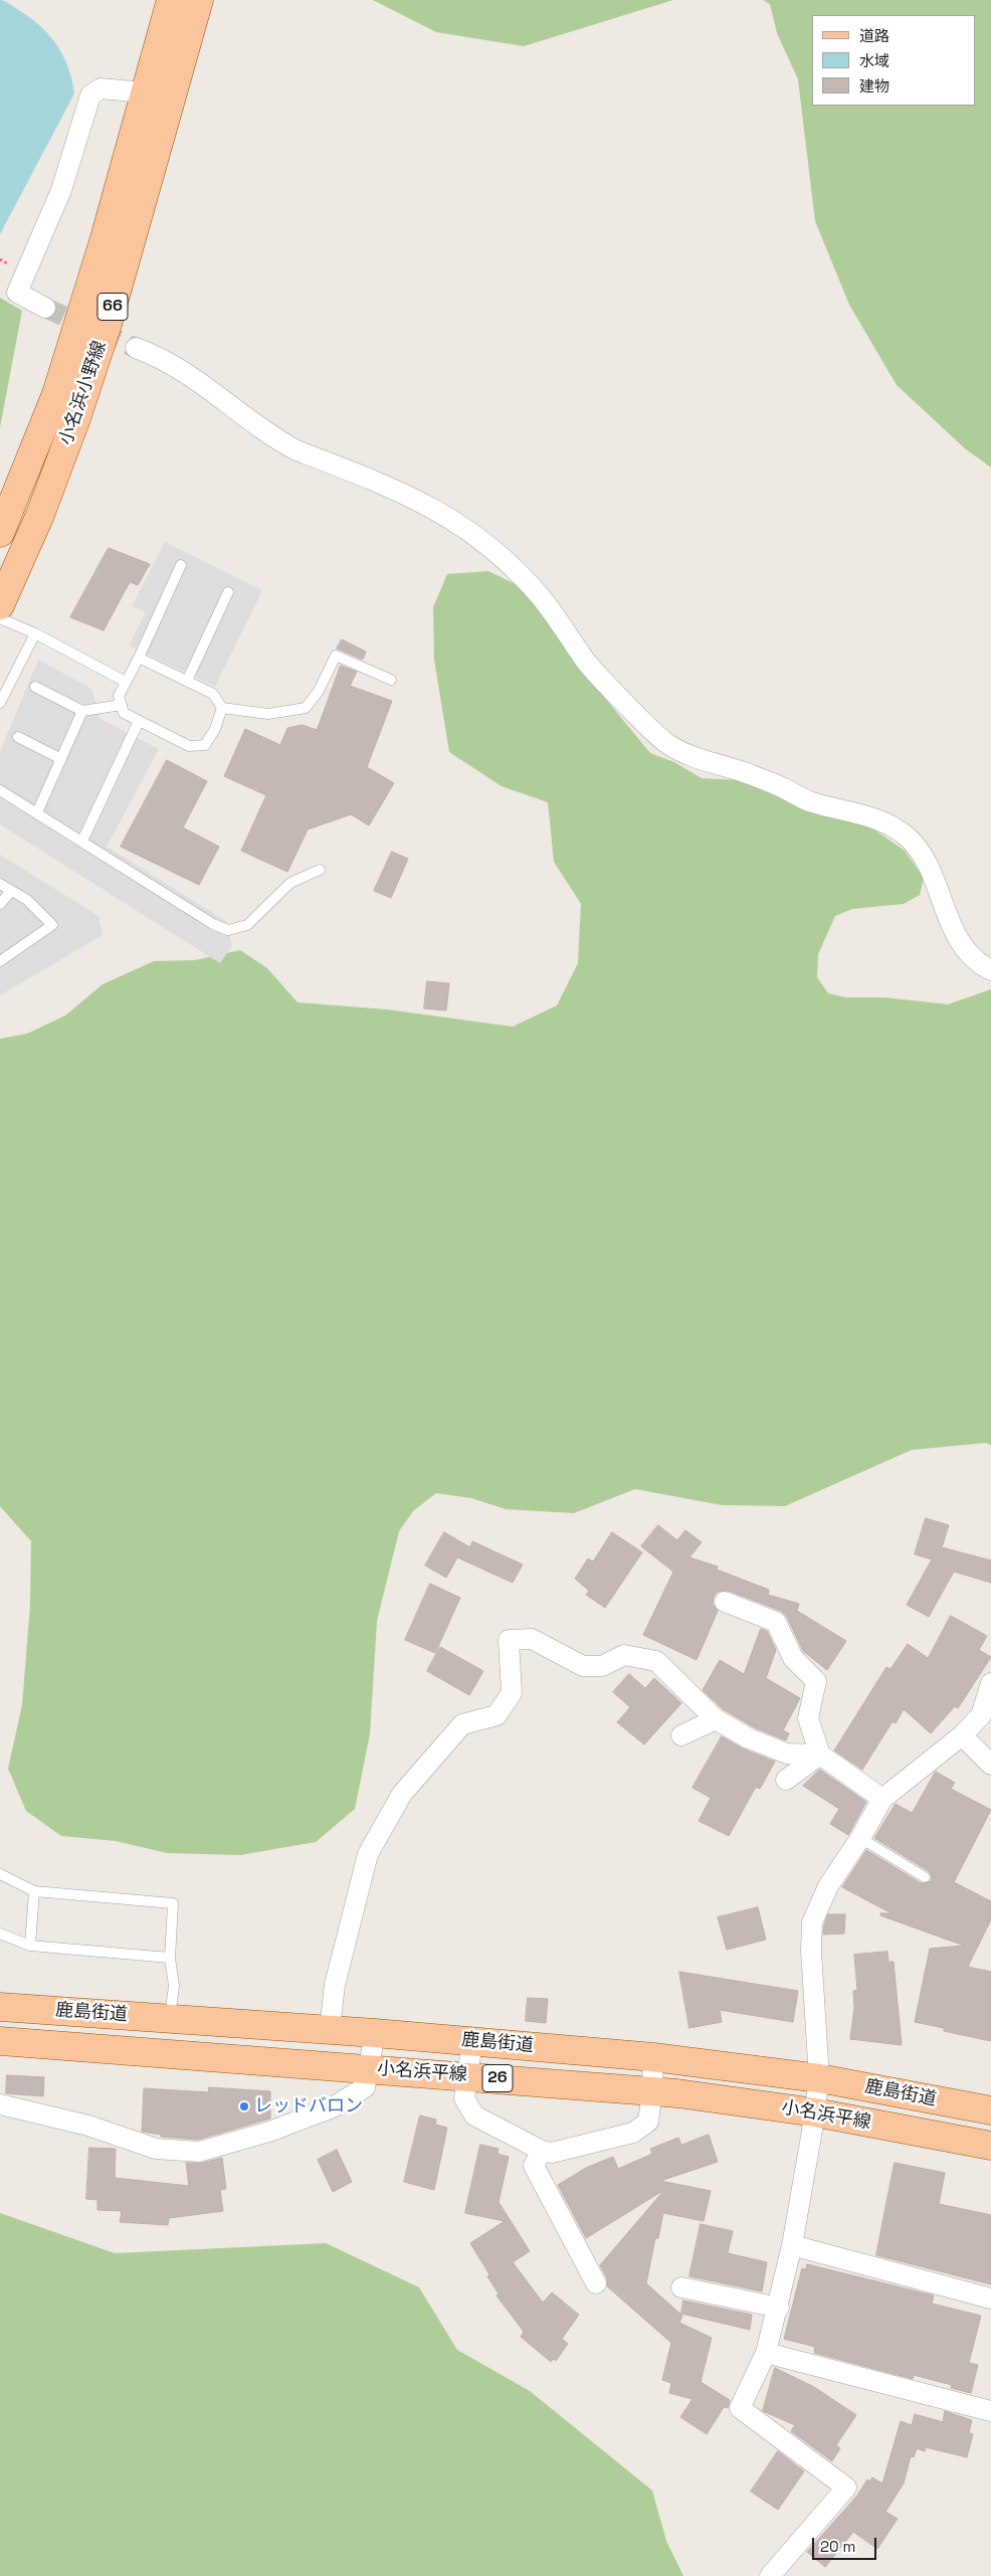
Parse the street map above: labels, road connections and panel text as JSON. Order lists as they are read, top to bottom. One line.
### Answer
{"streets":{"main road":["66","小名浜小野線","鹿島街道","小名浜平線","26"]},"places":["レッドバロン"],"legend":["道路","水域","建物"],"scale_bar":"20 m"}
